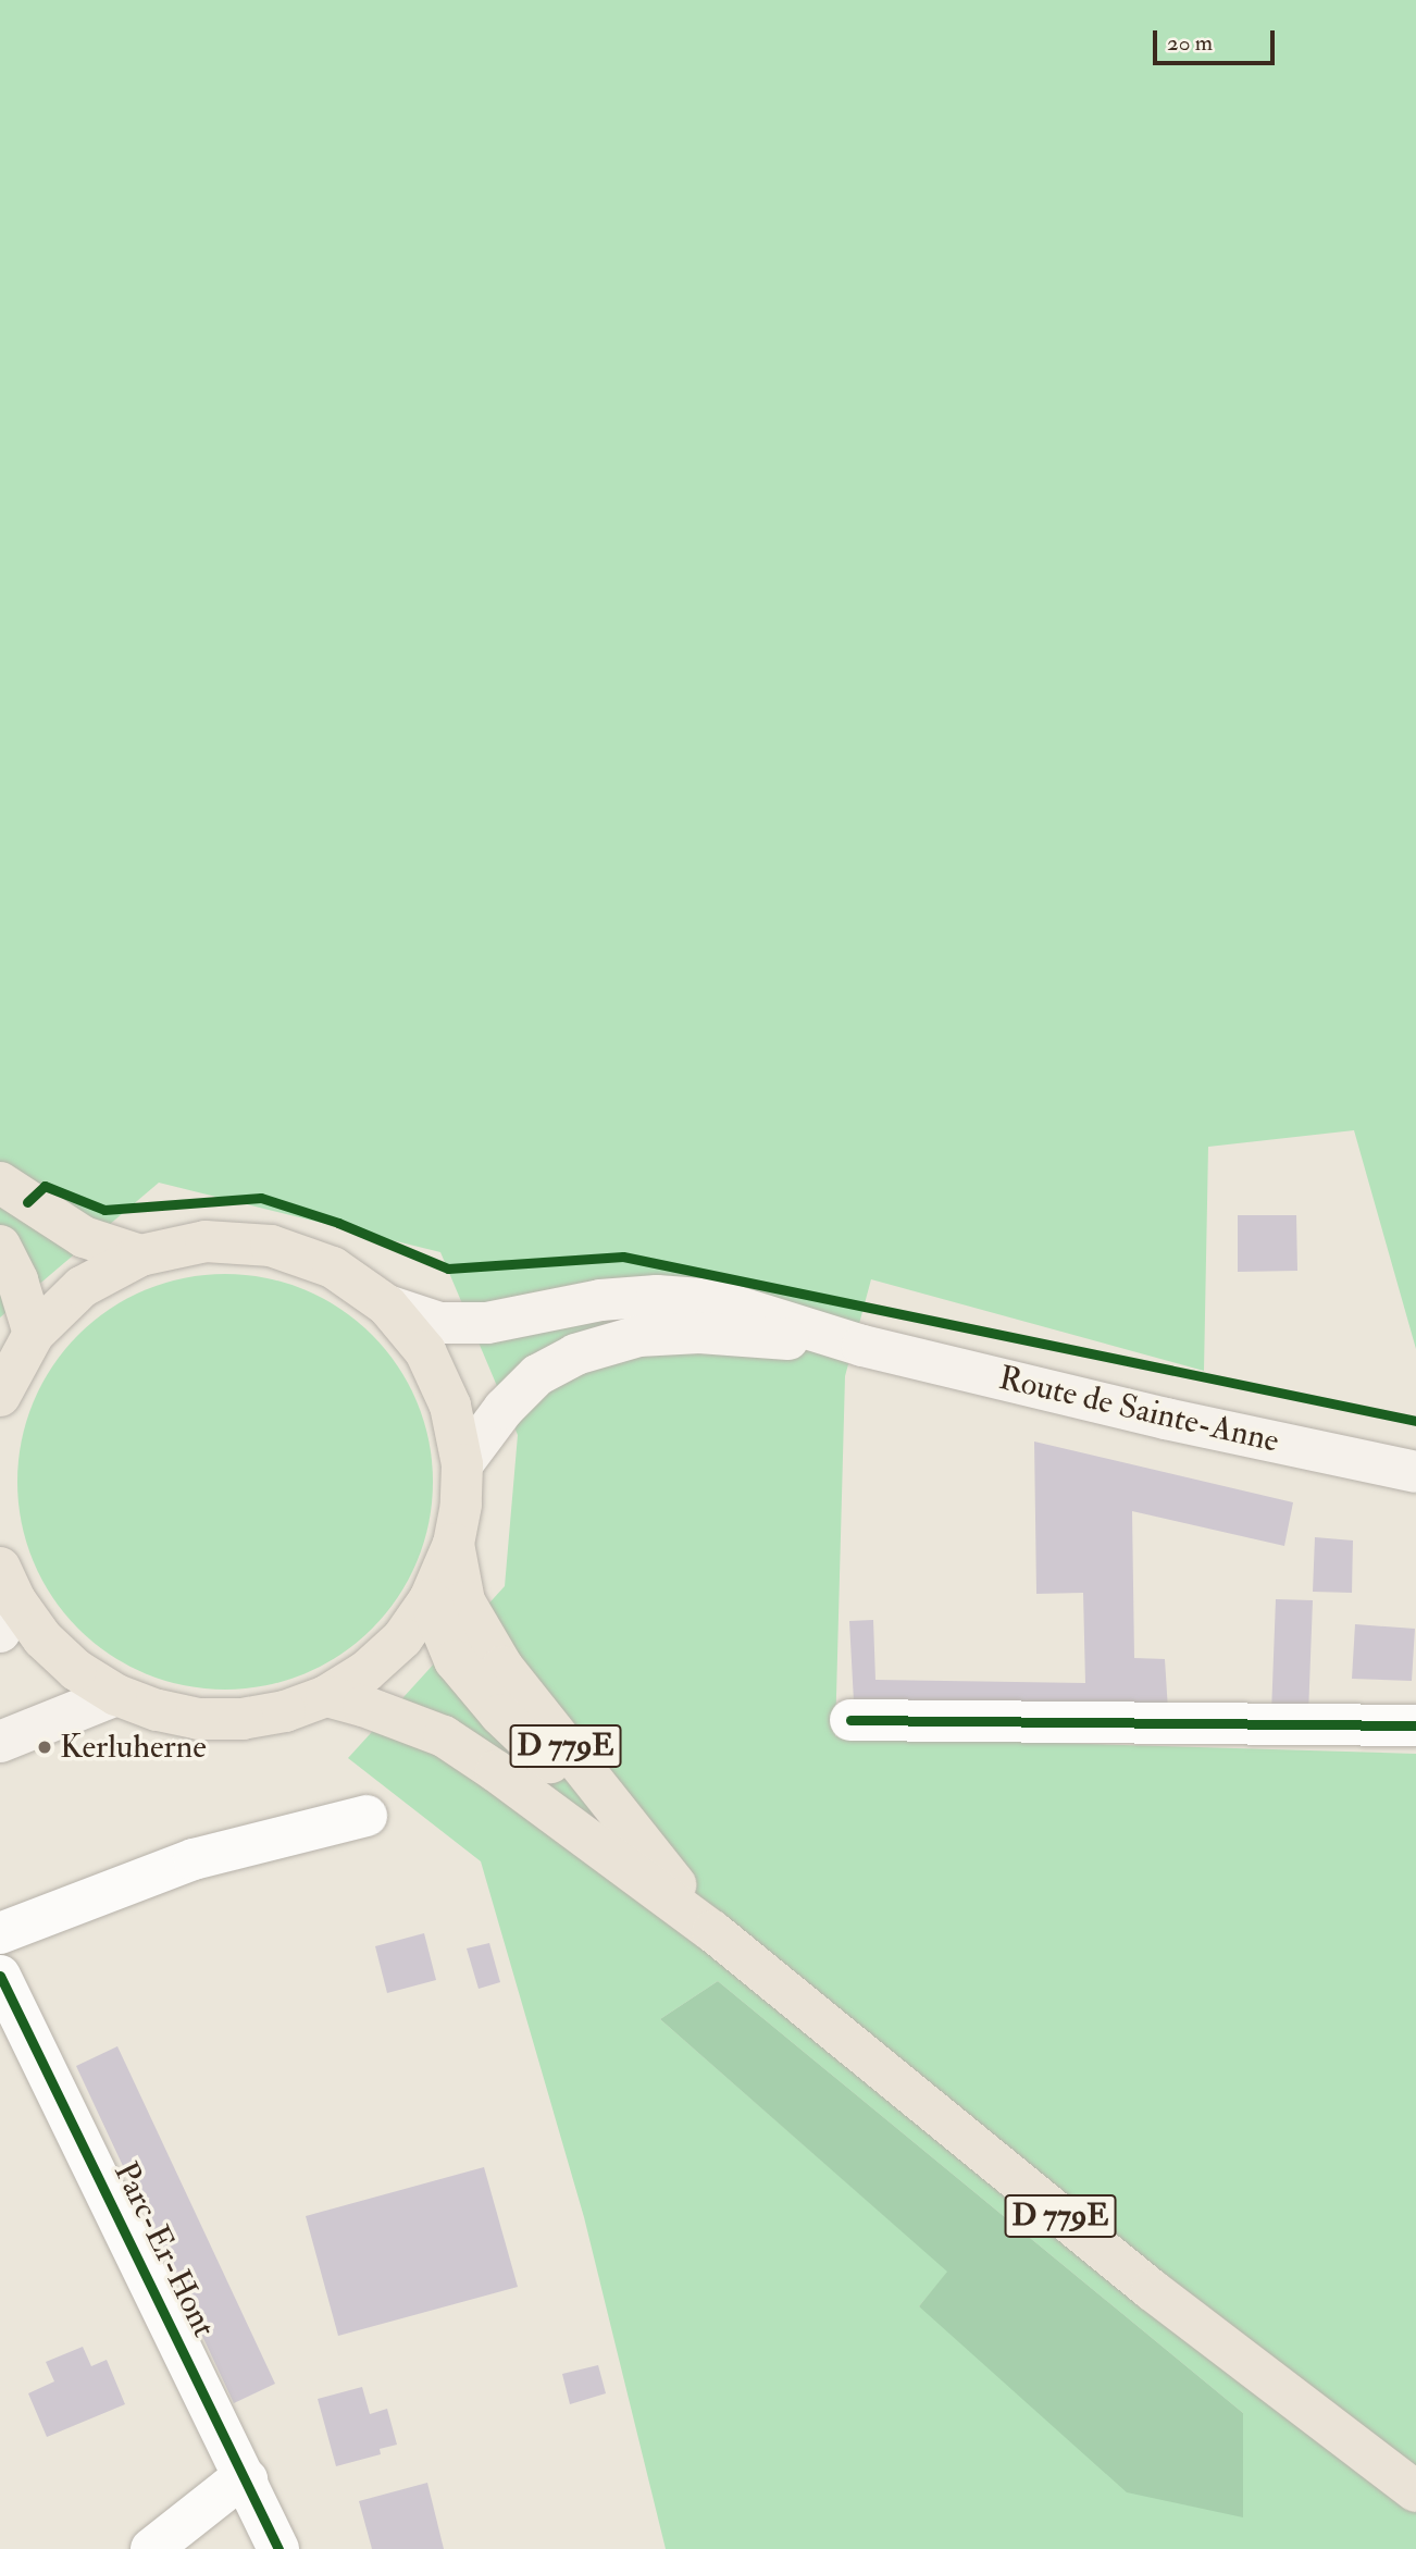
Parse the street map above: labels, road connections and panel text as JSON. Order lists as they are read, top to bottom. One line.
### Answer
{"streets":{"main road":["Route de Sainte-Anne","D 779E"],"street":["Parc-Er-Hont"]},"places":["Kerluherne"],"scale_bar":"20 m"}
